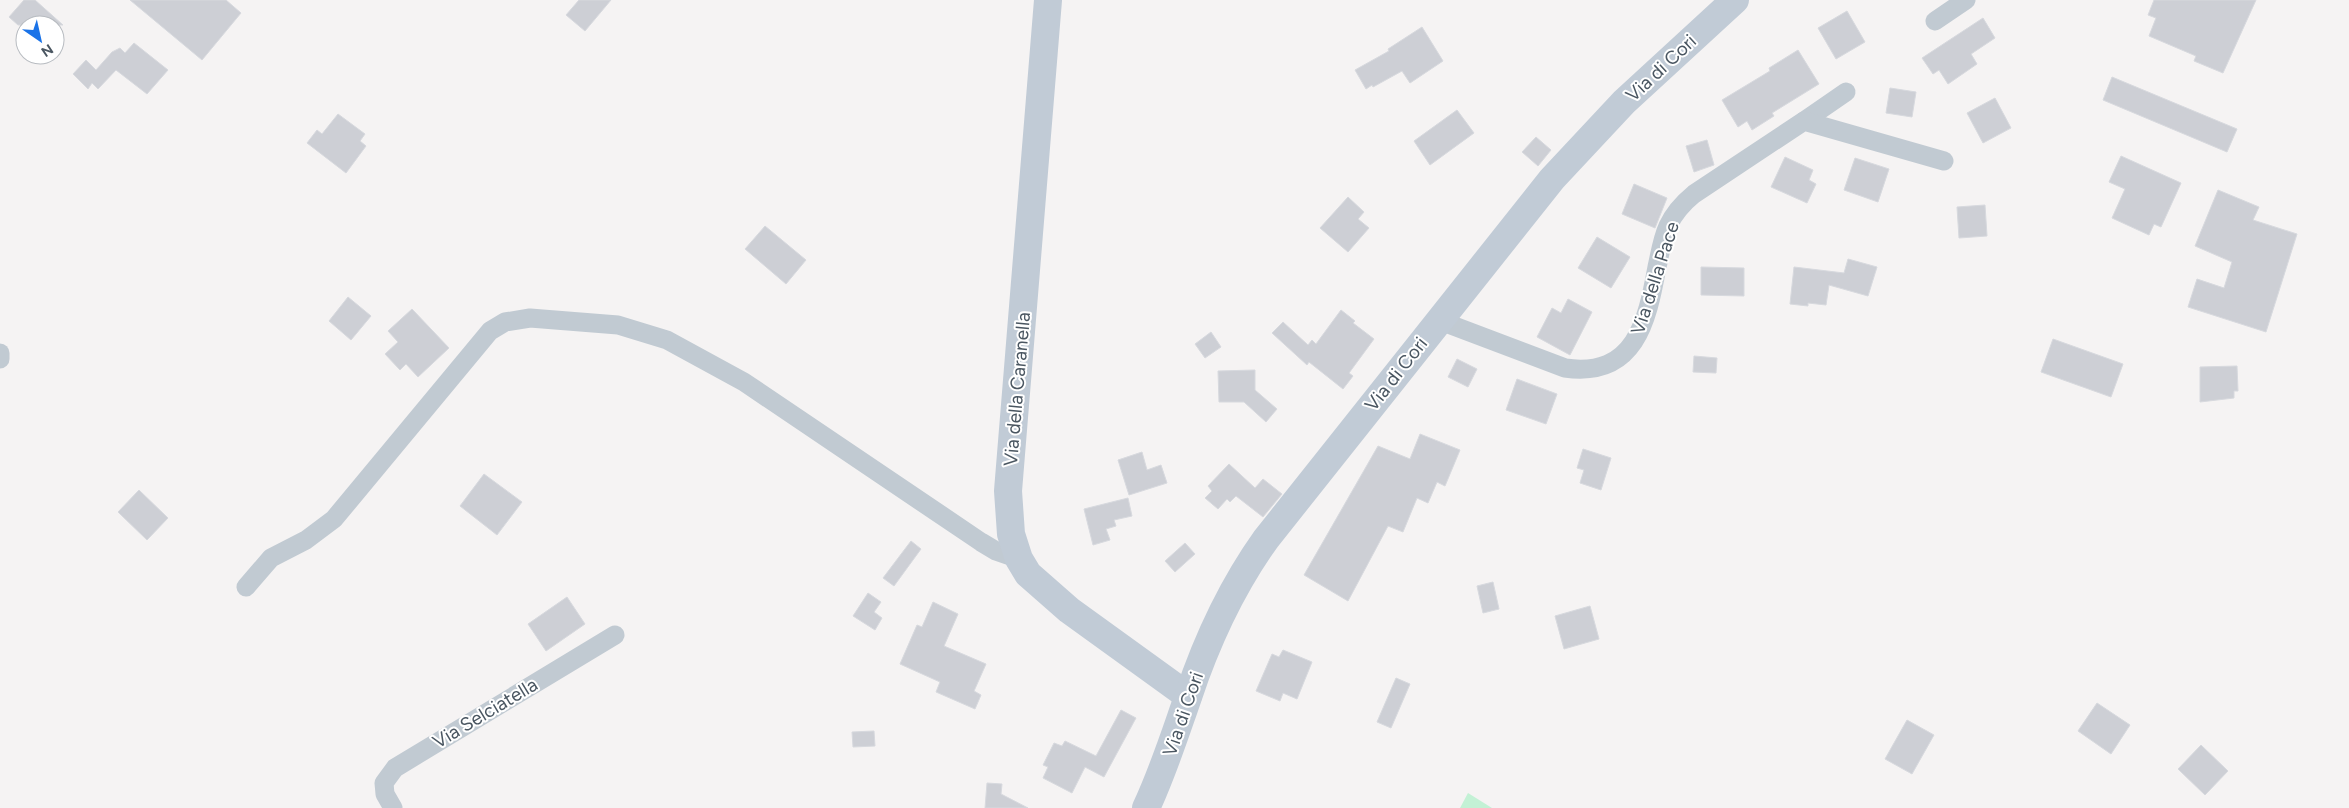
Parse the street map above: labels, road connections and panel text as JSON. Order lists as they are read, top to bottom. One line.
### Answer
{"streets":{"main road":["Via di Cori","Via della Caranella"],"street":["Via della Pace","Via Selciatella"]},"crossings":[["Via di Cori","Via della Pace"],["Via di Cori","Via della Caranella"]],"north":"bottom right"}
